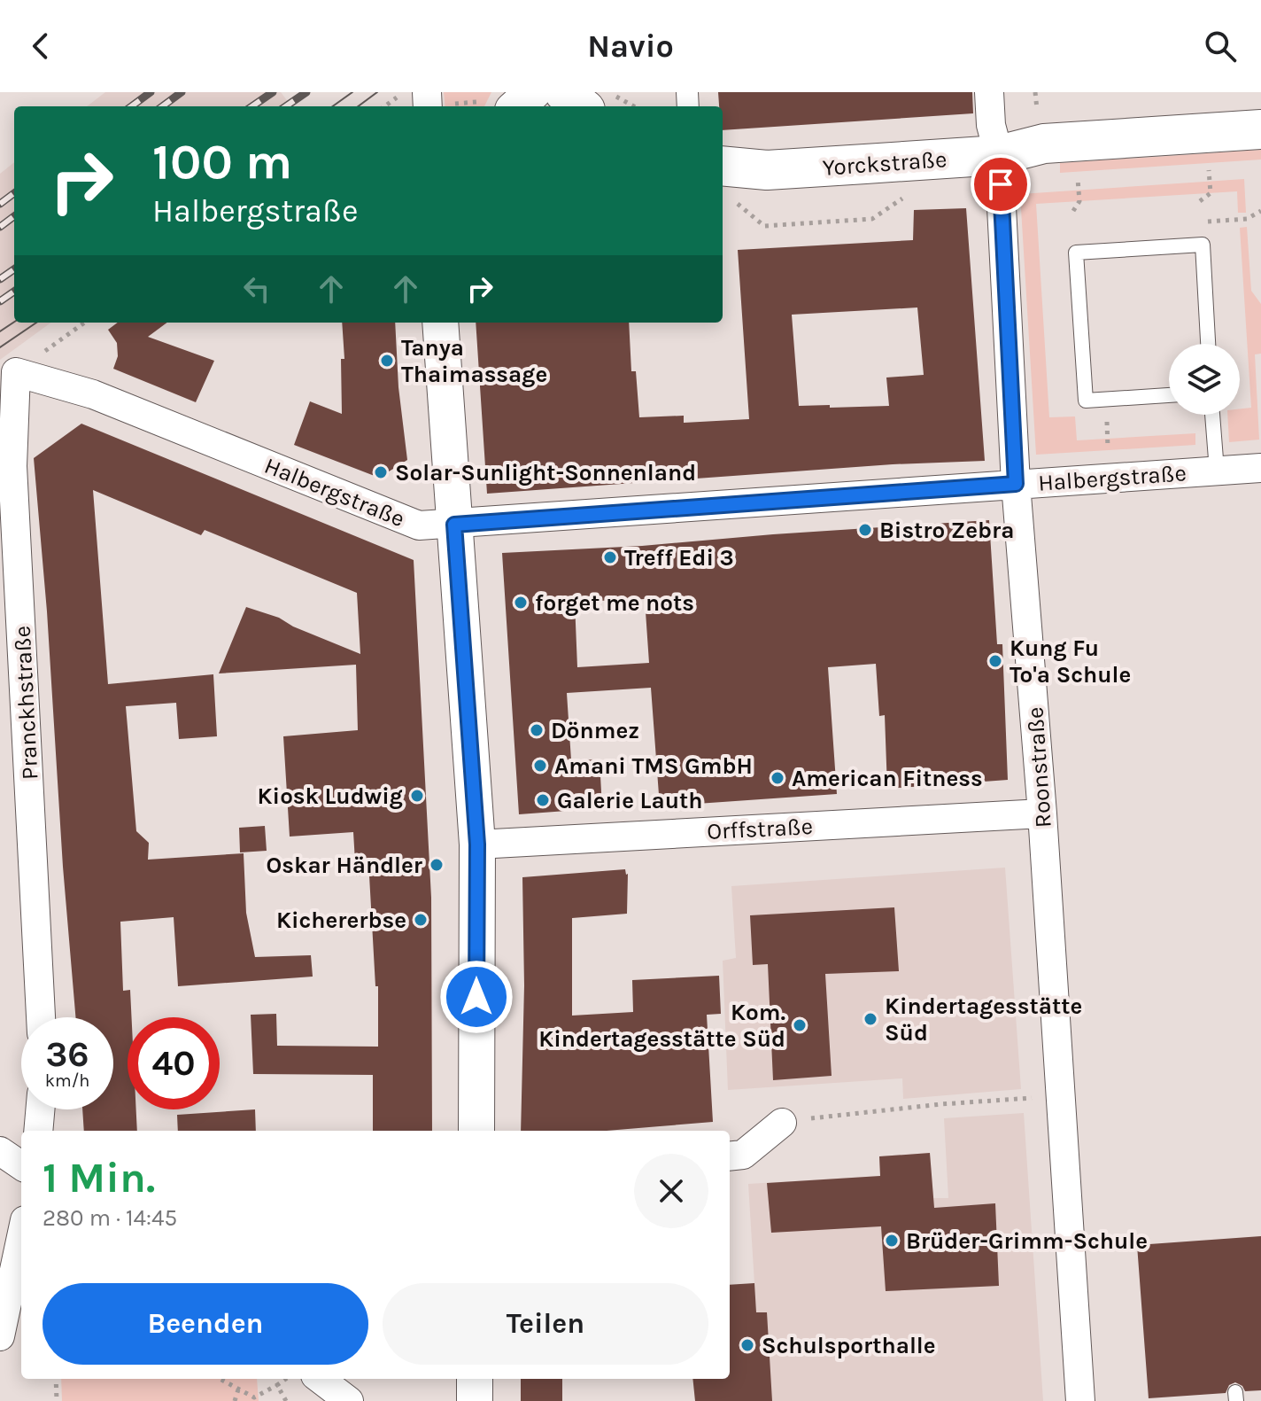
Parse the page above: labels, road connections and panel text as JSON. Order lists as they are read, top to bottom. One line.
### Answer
{"streets":{"main road":["Yorckstraße"],"street":["Halbergstraße","Pranckhstraße","Roonstraße","Orffstraße"]},"crossings":[["Yorckstraße","Roonstraße"],["Halbergstraße","Pranckhstraße"],["Halbergstraße","Roonstraße"],["Roonstraße","Orffstraße"]],"places":["Tanya Thaimassage","Solar-Sunlight-Sonnenland","Bistro Zebra","Treff Edi 3","forget me nots","Kung Fu To'a Schule","Dönmez","Amani TMS GmbH","American Fitness","Kiosk Ludwig","Galerie Lauth","Oskar Händler","Kichererbse","Kindertagesstätte Süd","Kom. Kindertagesstätte Süd","Brüder-Grimm-Schule","Schulsporthalle"],"page":{"header":"Navio","turn":["100 m","Halbergstraße"],"speed":"36 km/h","limit":"40","heading":["1 Min.","280 m · 14:45"],"buttons":["Beenden","Teilen"]}}
